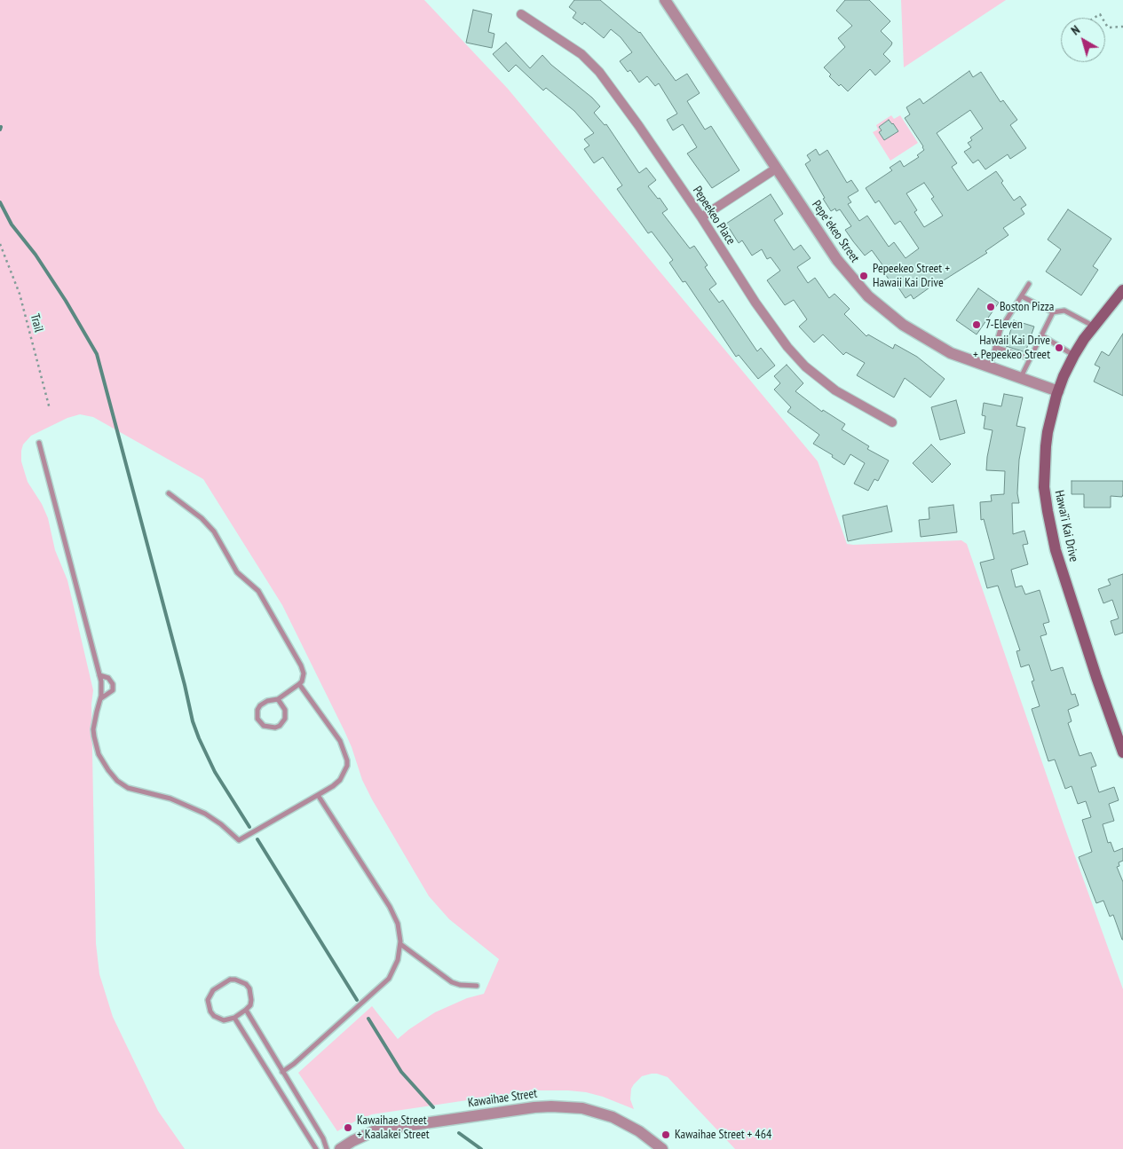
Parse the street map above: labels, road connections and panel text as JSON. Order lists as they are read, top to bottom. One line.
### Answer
{"streets":{"main road":["Hawai’i Kai Drive"],"street":["Pepeekeo Place","Pepeʻekeo Street","Kawaihae Street"],"path":["Trail"]},"crossings":[["Pepeʻekeo Street","Hawai’i Kai Drive"]],"places":["Pepeekeo Street + Hawaii Kai Drive","Boston Pizza","7-Eleven","Hawaii Kai Drive + Pepeekeo Street","Kawaihae Street + Kaalakei Street","Kawaihae Street + 464"],"north":"top left"}
